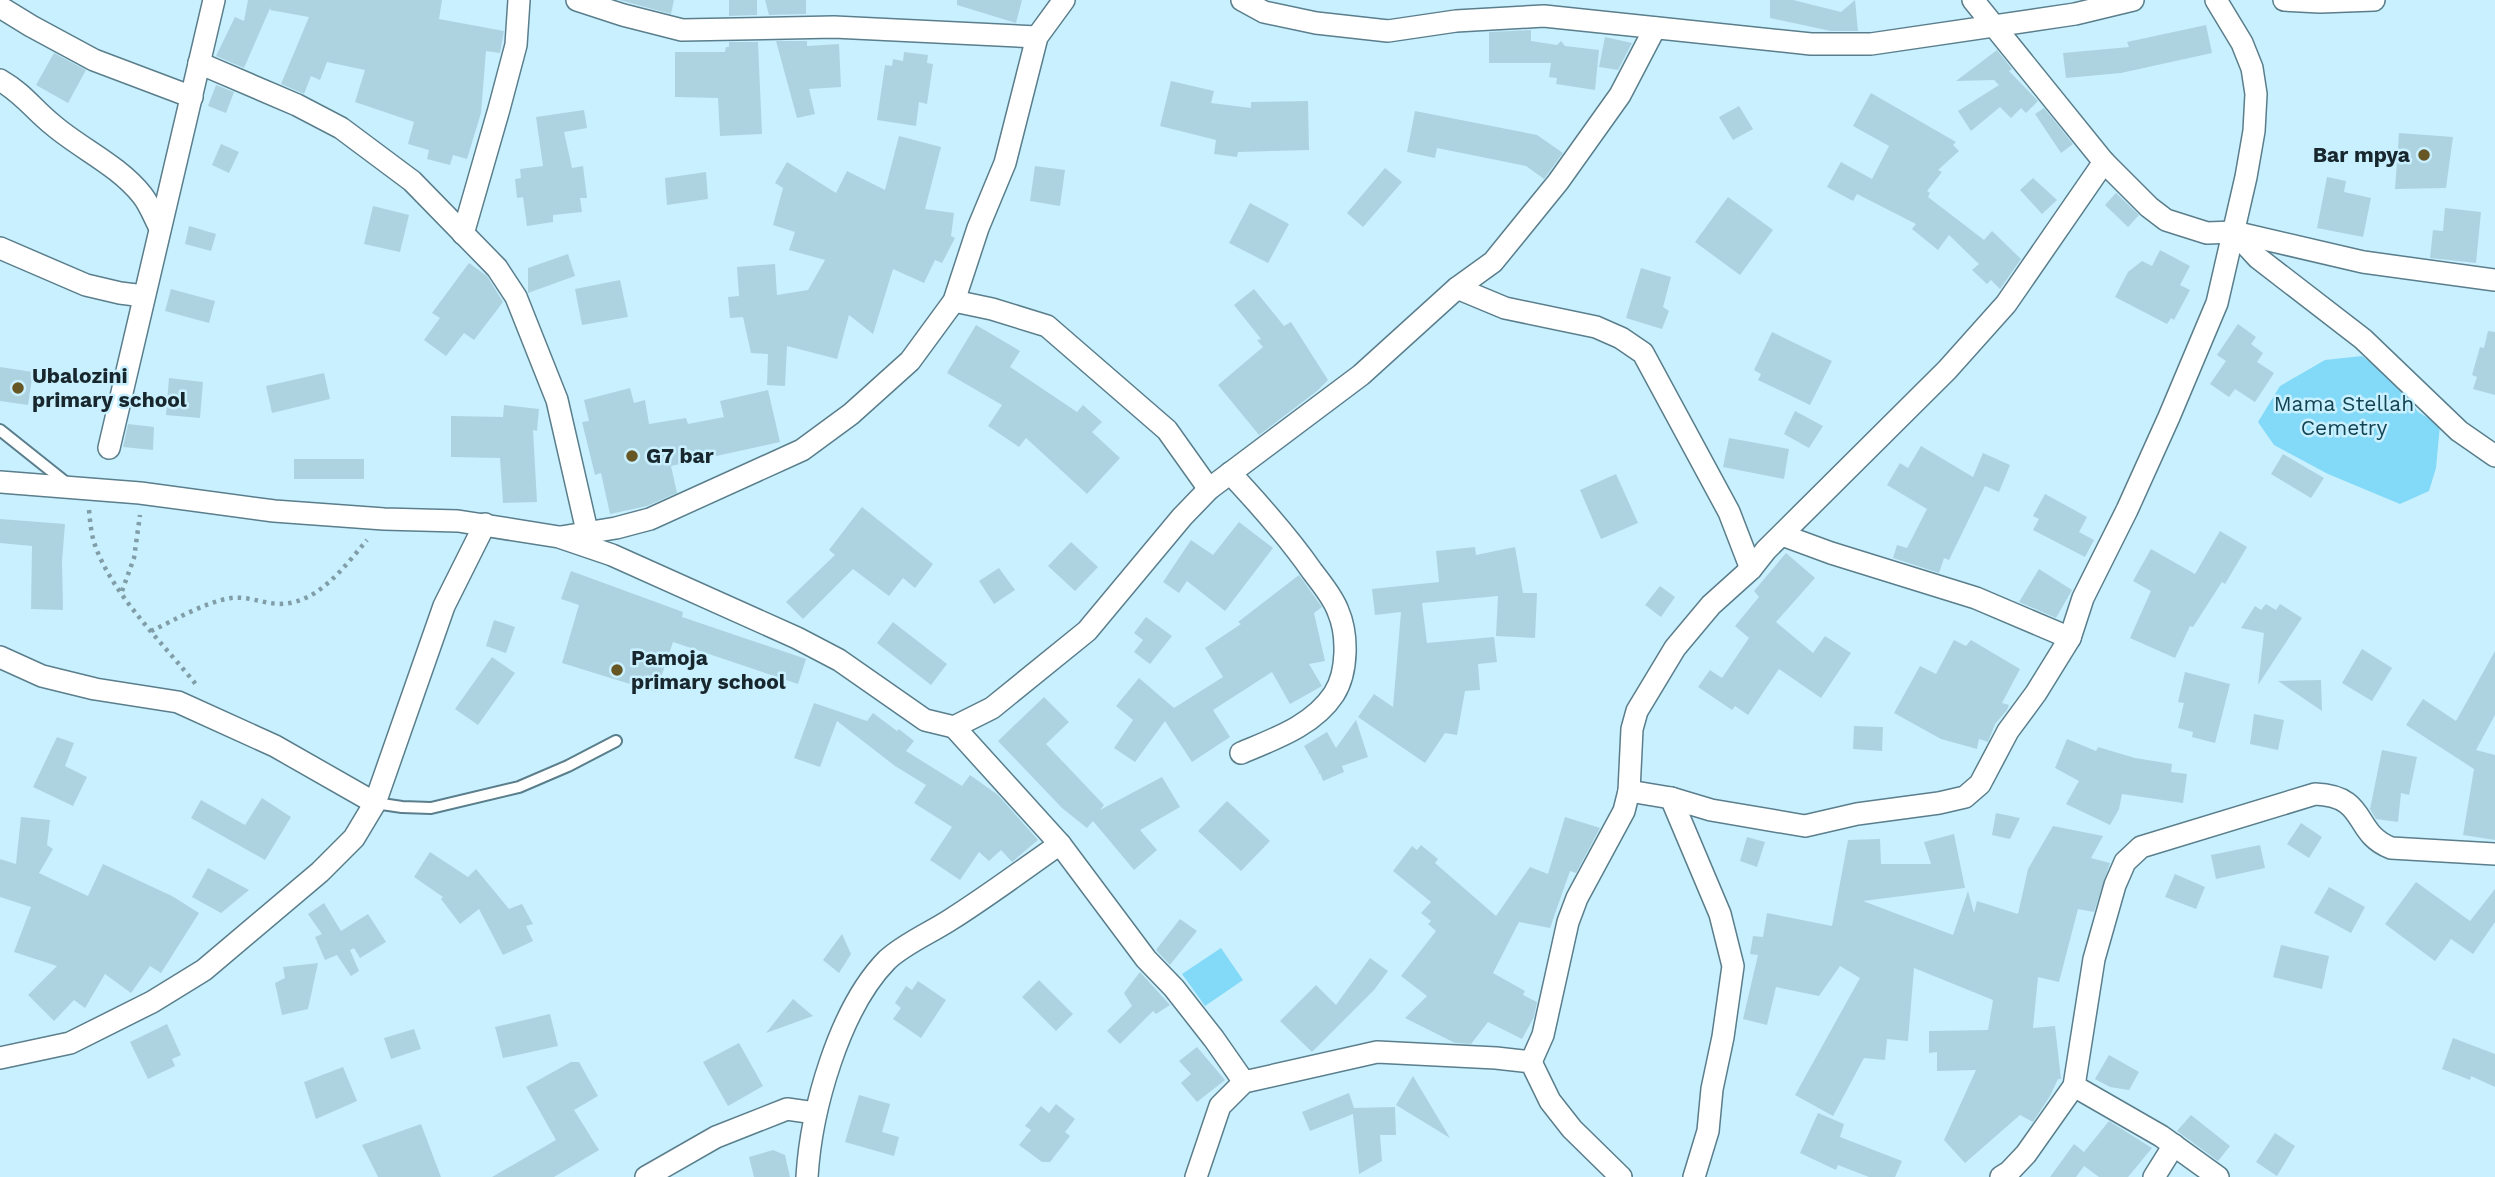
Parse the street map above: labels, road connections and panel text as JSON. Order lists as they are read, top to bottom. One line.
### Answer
{"parks":["Mama Stellah Cemetry"],"places":["Bar mpya","Ubalozini primary school","G7 bar","Pamoja primary school"]}
